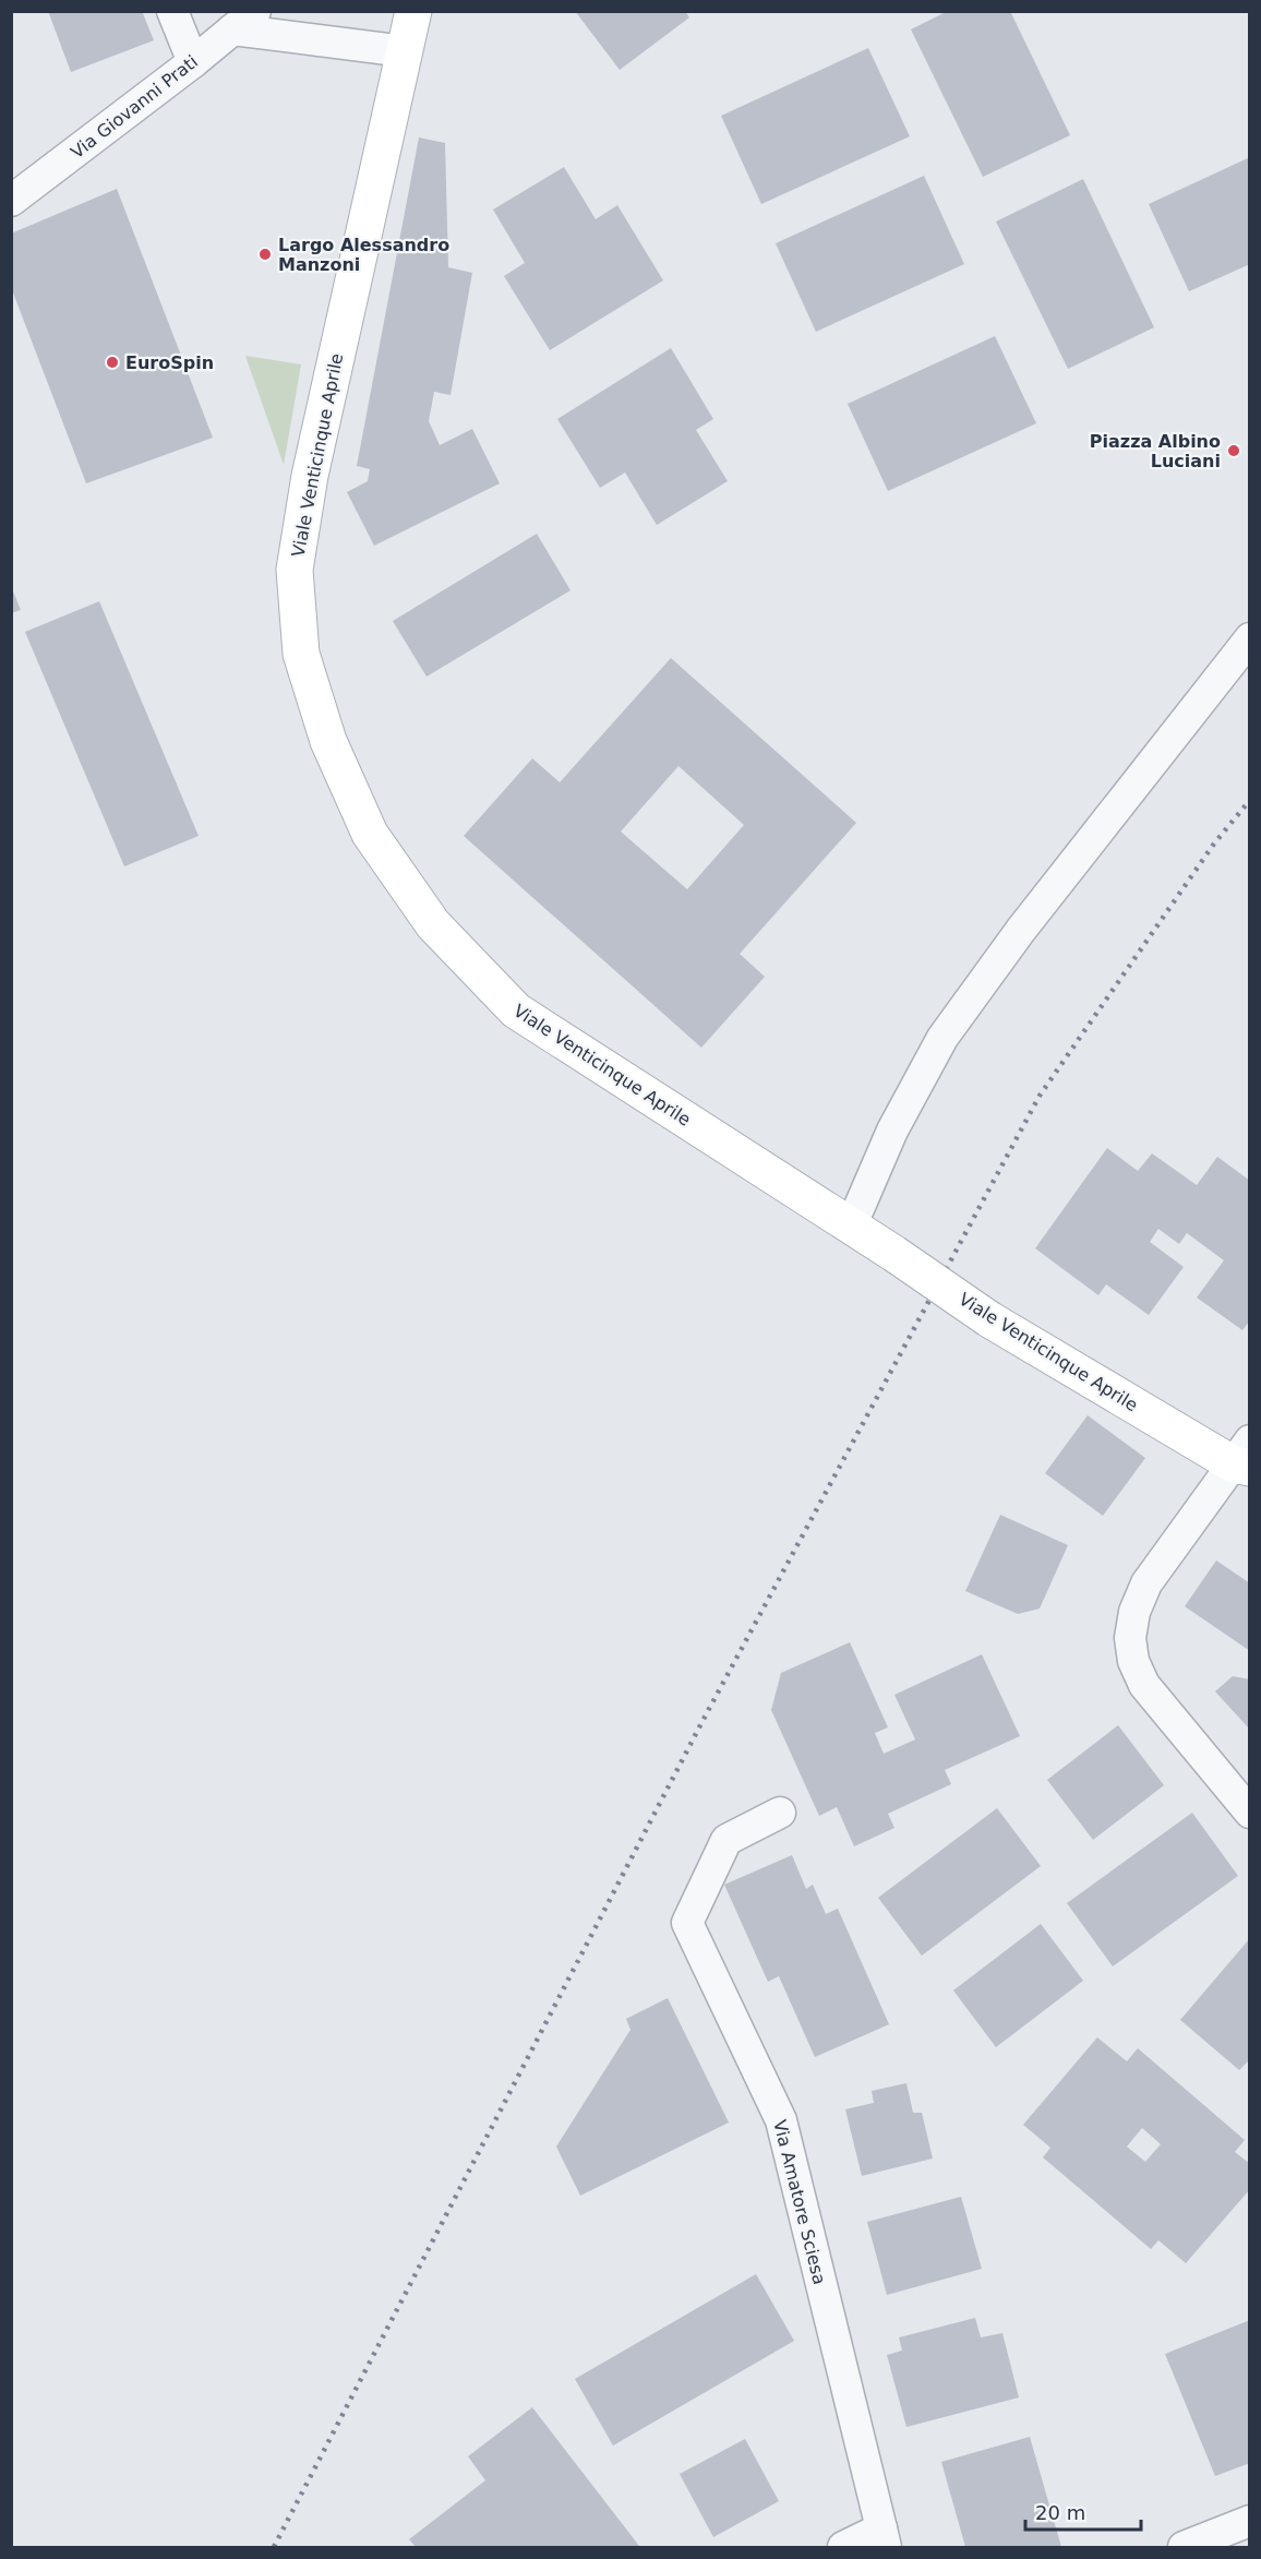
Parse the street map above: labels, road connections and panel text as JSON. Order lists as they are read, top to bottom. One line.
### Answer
{"streets":{"street":["Via Giovanni Prati","Viale Venticinque Aprile","Via Amatore Sciesa"]},"places":["Largo Alessandro Manzoni","EuroSpin","Piazza Albino Luciani"],"scale_bar":"20 m"}
